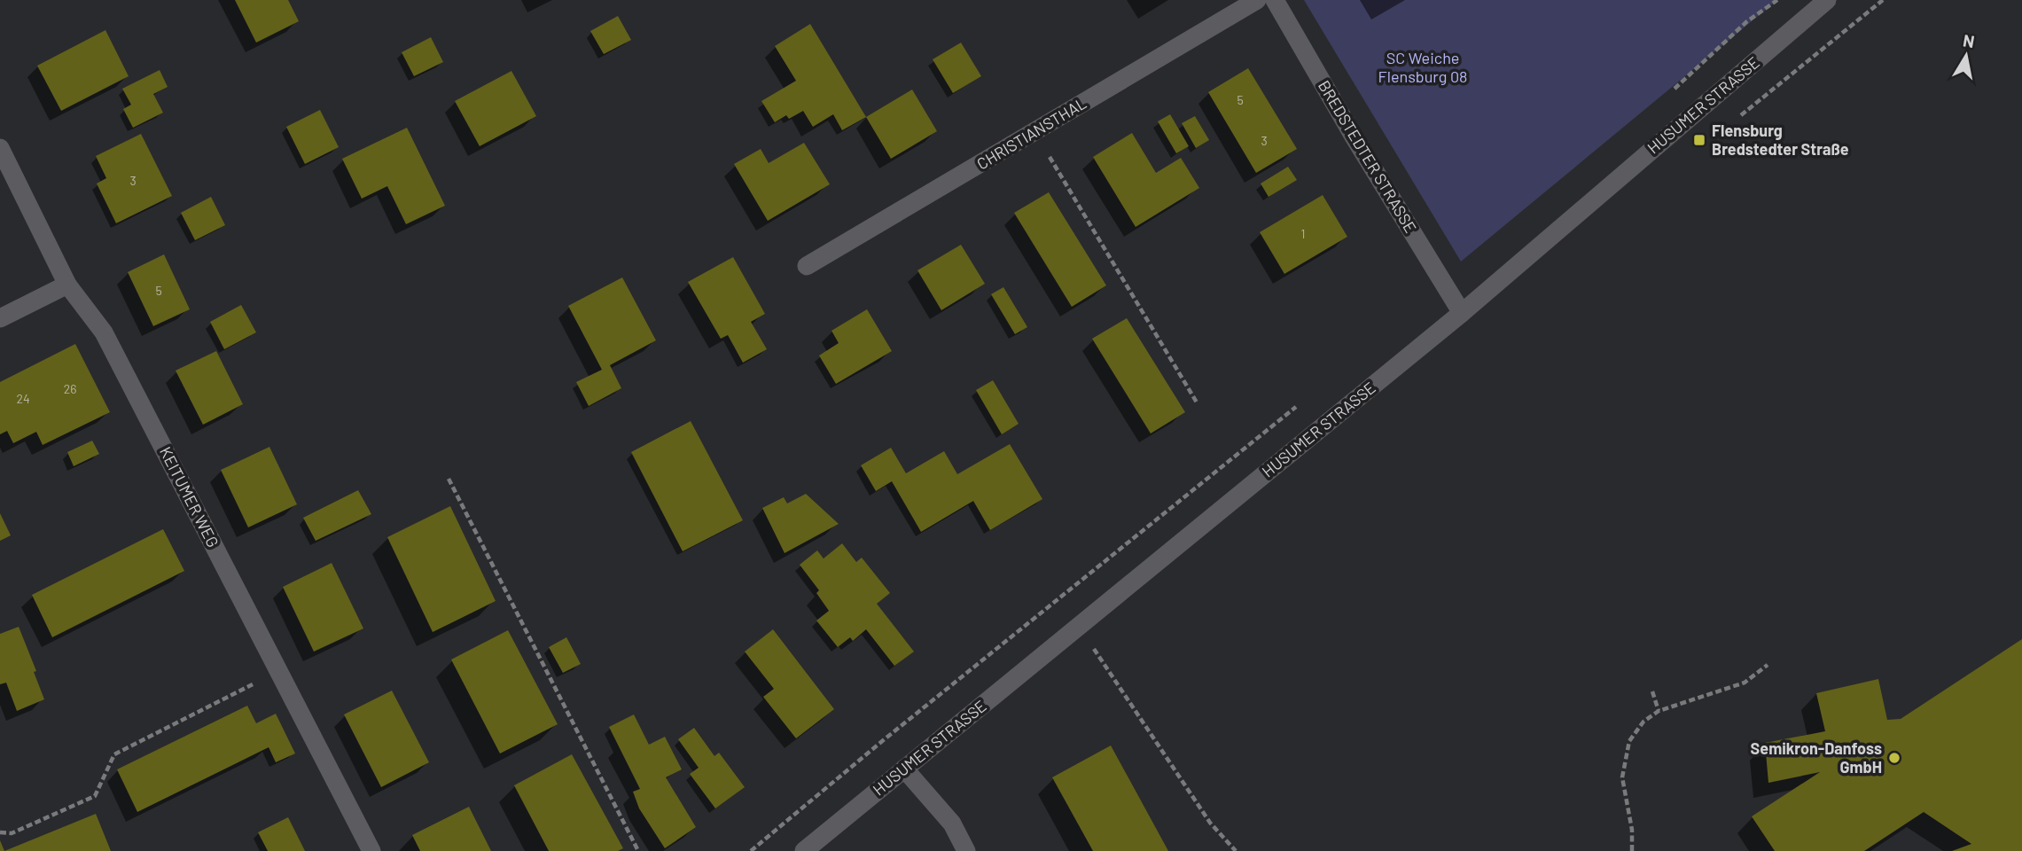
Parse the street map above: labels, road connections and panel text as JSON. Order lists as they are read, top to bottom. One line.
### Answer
{"streets":{"street":["HUSUMER STRASSE","CHRISTIANSTHAL","BREDSTEDTER STRASSE","KEITUMER WEG"]},"crossings":[["HUSUMER STRASSE","BREDSTEDTER STRASSE"]],"parks":["SC Weiche Flensburg 08"],"places":{"transit":["Flensburg Bredstedter Straße"],"other":["Semikron-Danfoss GmbH"]},"house_numbers":["5","3","3","1","5","26","24"],"north":"top"}
